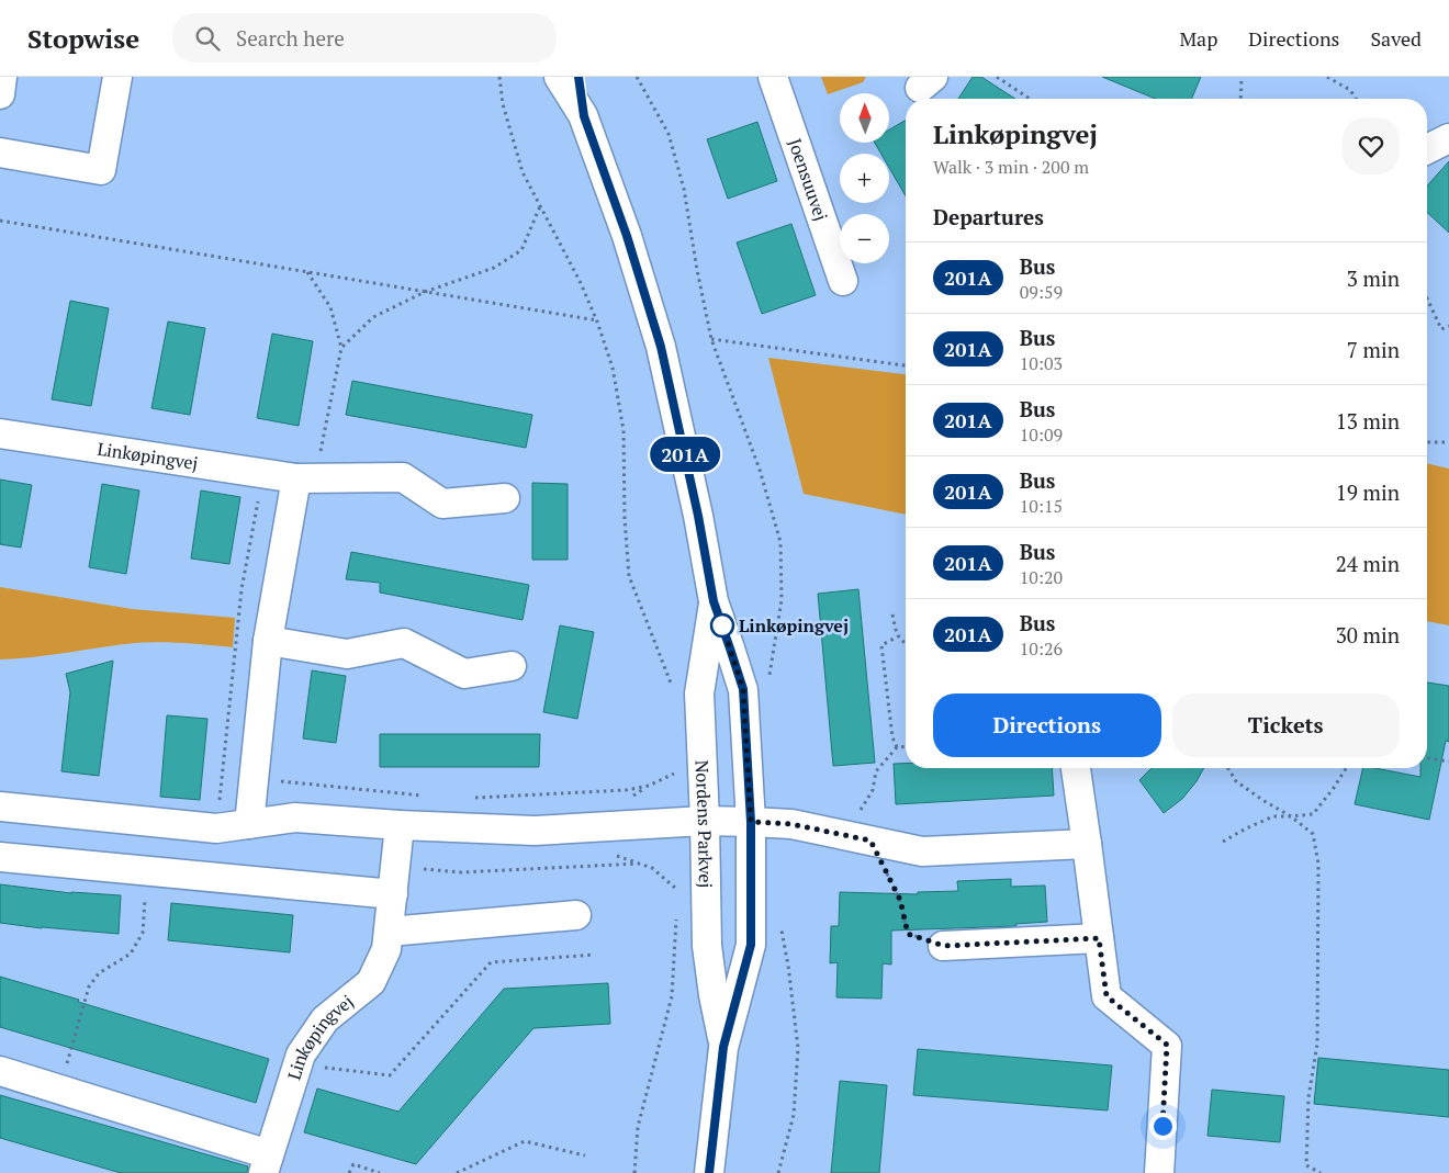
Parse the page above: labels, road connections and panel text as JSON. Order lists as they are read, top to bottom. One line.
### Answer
{"streets":{"street":["Joensuuvej","Linkøpingvej","Nordens Parkvej"]},"places":["Linkøpingvej"],"lines":["bus line 201A"],"north":"top","page":{"header":"Stopwise","search":"Search here","nav":["Map","Directions","Saved"],"on_map":"201A","map_buttons":["+","−"],"heading":[["Linkøpingvej","Walk · 3 min · 200 m"],"Departures"],"list":[{"mark":"201A","name":"Bus","note":"09:59","value":"3 min"},{"mark":"201A","name":"Bus","note":"10:03","value":"7 min"},{"mark":"201A","name":"Bus","note":"10:09","value":"13 min"},{"mark":"201A","name":"Bus","note":"10:15","value":"19 min"},{"mark":"201A","name":"Bus","note":"10:20","value":"24 min"},{"mark":"201A","name":"Bus","note":"10:26","value":"30 min"}],"buttons":["Directions","Tickets"]}}
